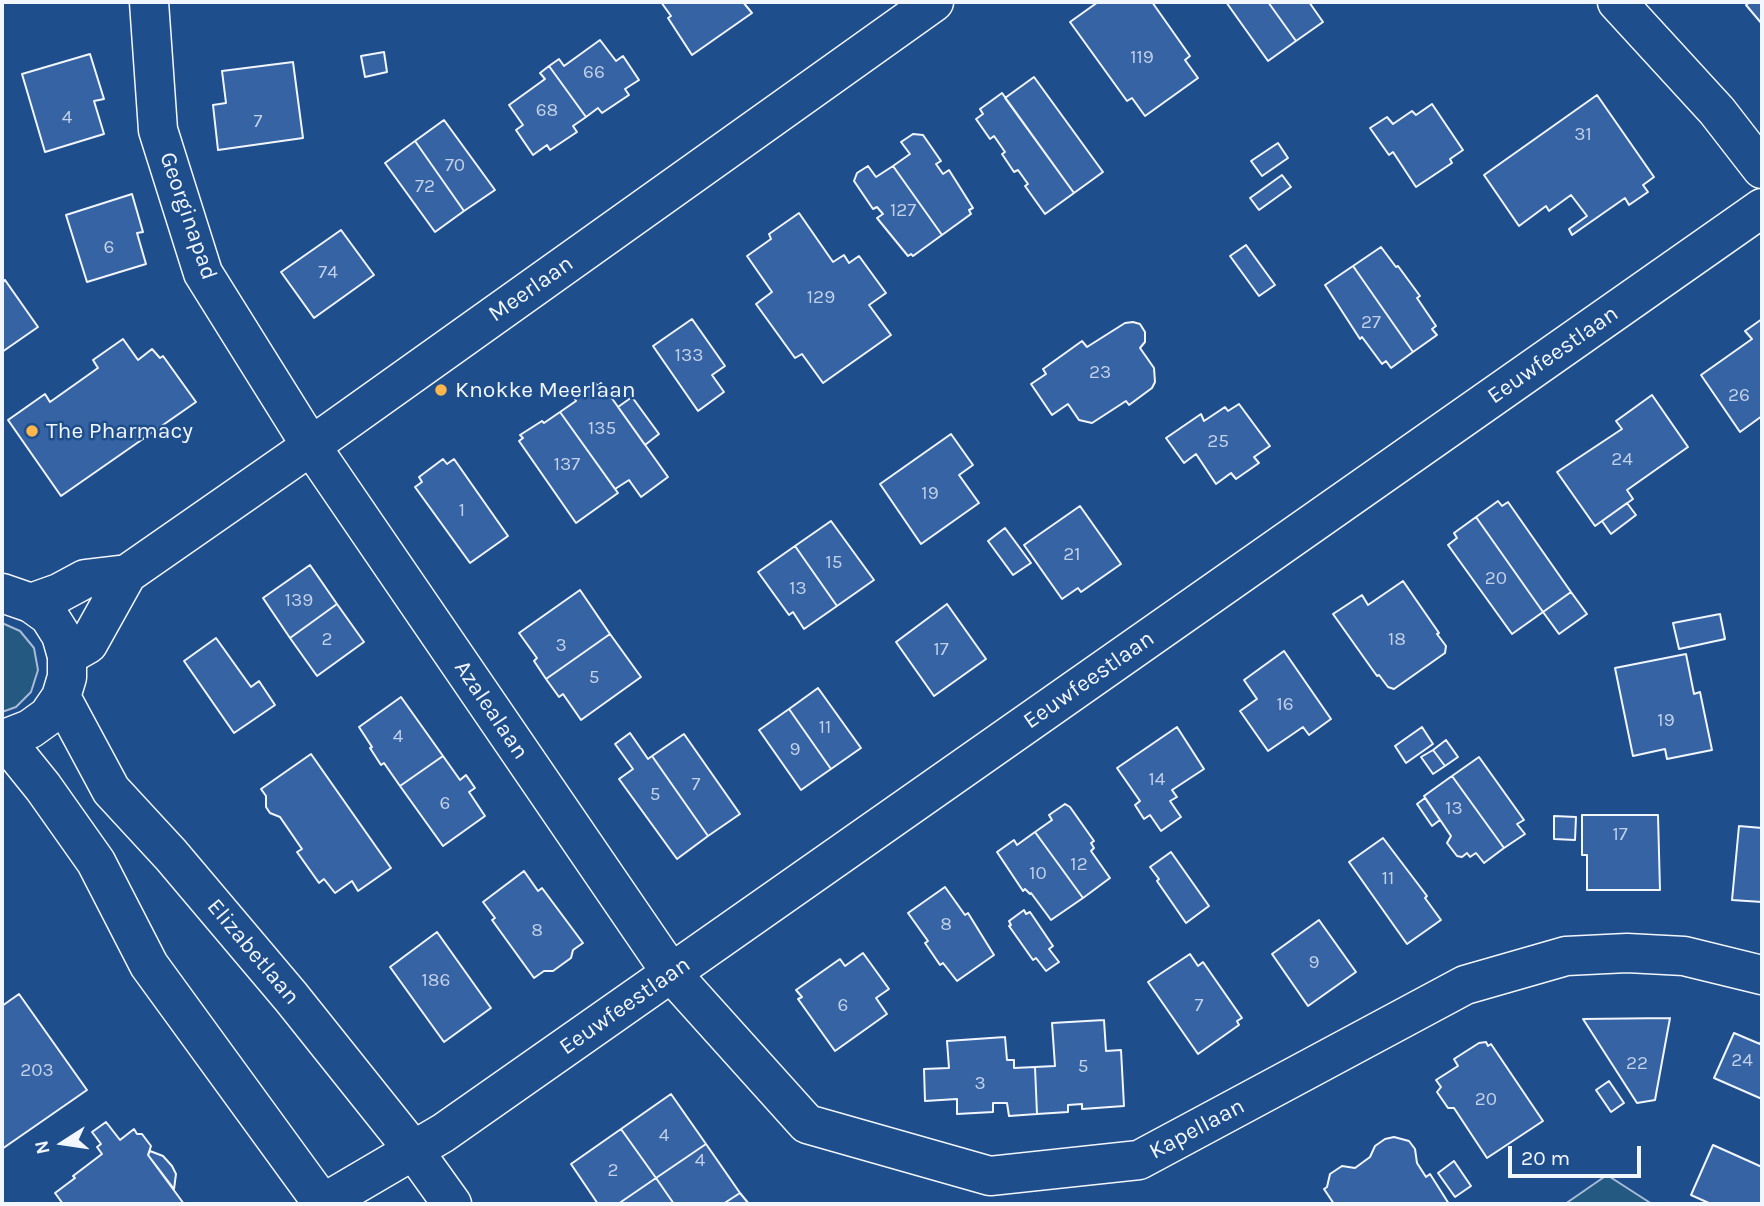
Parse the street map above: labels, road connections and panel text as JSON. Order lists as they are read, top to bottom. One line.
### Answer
{"streets":{"street":["Georginapad","Meerlaan","Eeuwfeestlaan","Azalealaan","Elizabetlaan","Kapellaan"]},"crossings":[["Georginapad","Meerlaan"],["Georginapad","Azalealaan"],["Meerlaan","Azalealaan"],["Eeuwfeestlaan","Azalealaan"],["Eeuwfeestlaan","Elizabetlaan"],["Eeuwfeestlaan","Kapellaan"],["Azalealaan","Kapellaan"]],"places":["Knokke Meerlaan","The Pharmacy"],"house_numbers":["119","66","68","4","7","31","70","72","127","6","74","129","27","133","23","26","135","25","24","137","19","1","21","15","20","13","139","2","18","3","17","5","16","19","11","4","9","14","7","5","6","13","17","12","10","11","8","8","9","186","6","7","24","22","5","203","3","20","4","4","2"],"scale_bar":"20 m","north":"left"}
